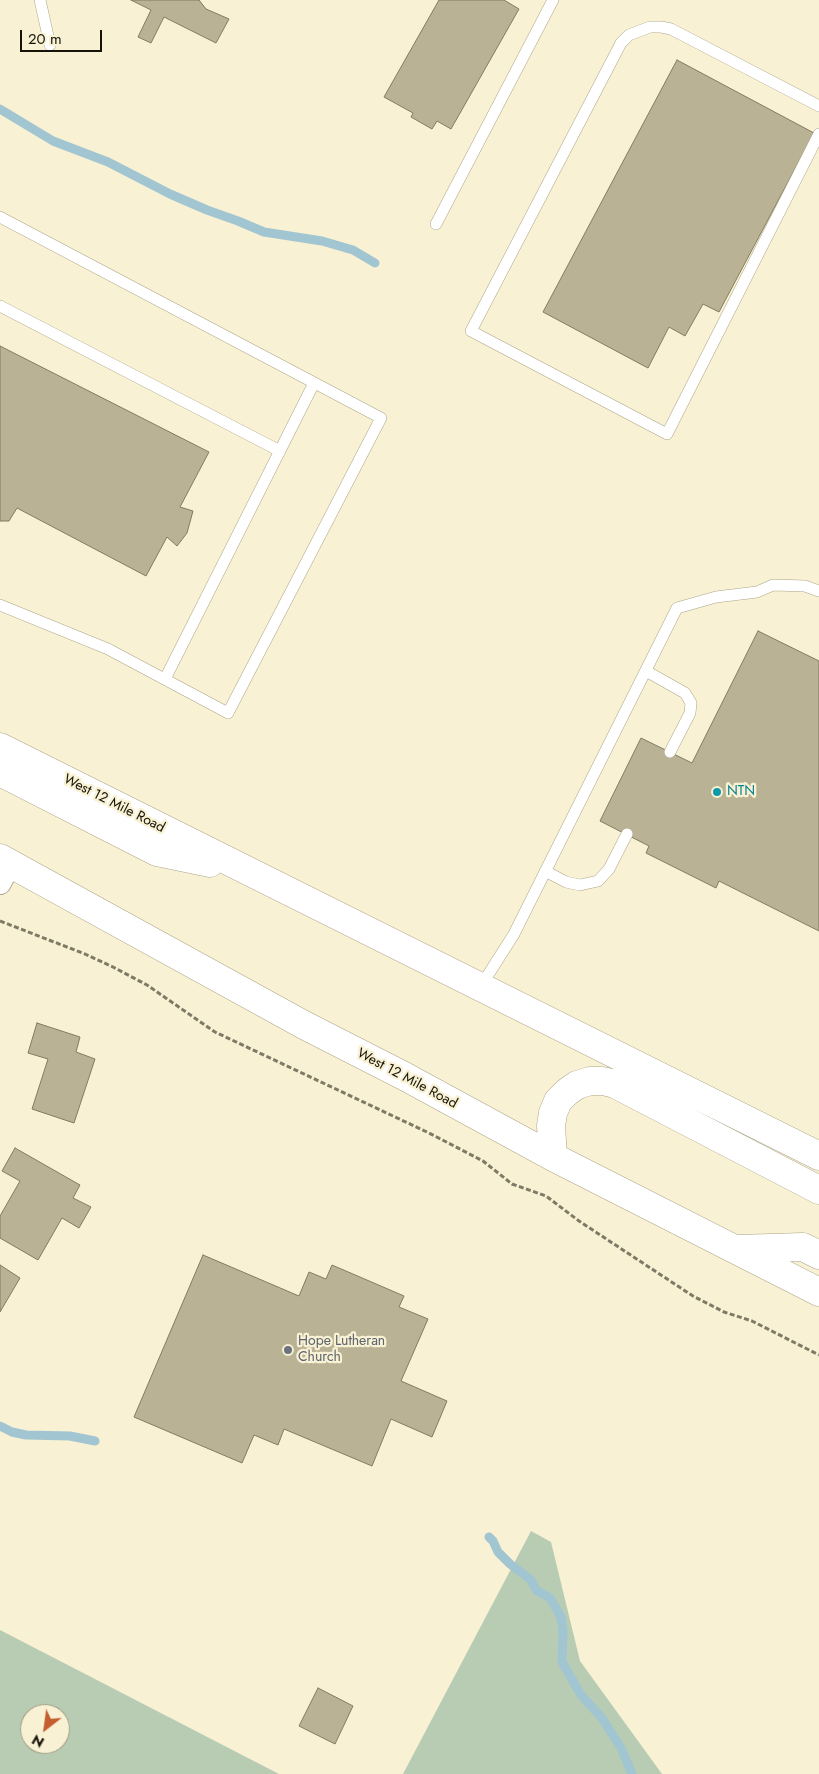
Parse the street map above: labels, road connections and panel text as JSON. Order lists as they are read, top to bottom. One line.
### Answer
{"streets":{"main road":["West 12 Mile Road"]},"places":["NTN","Hope Lutheran Church"],"scale_bar":"20 m","north":"bottom left"}
